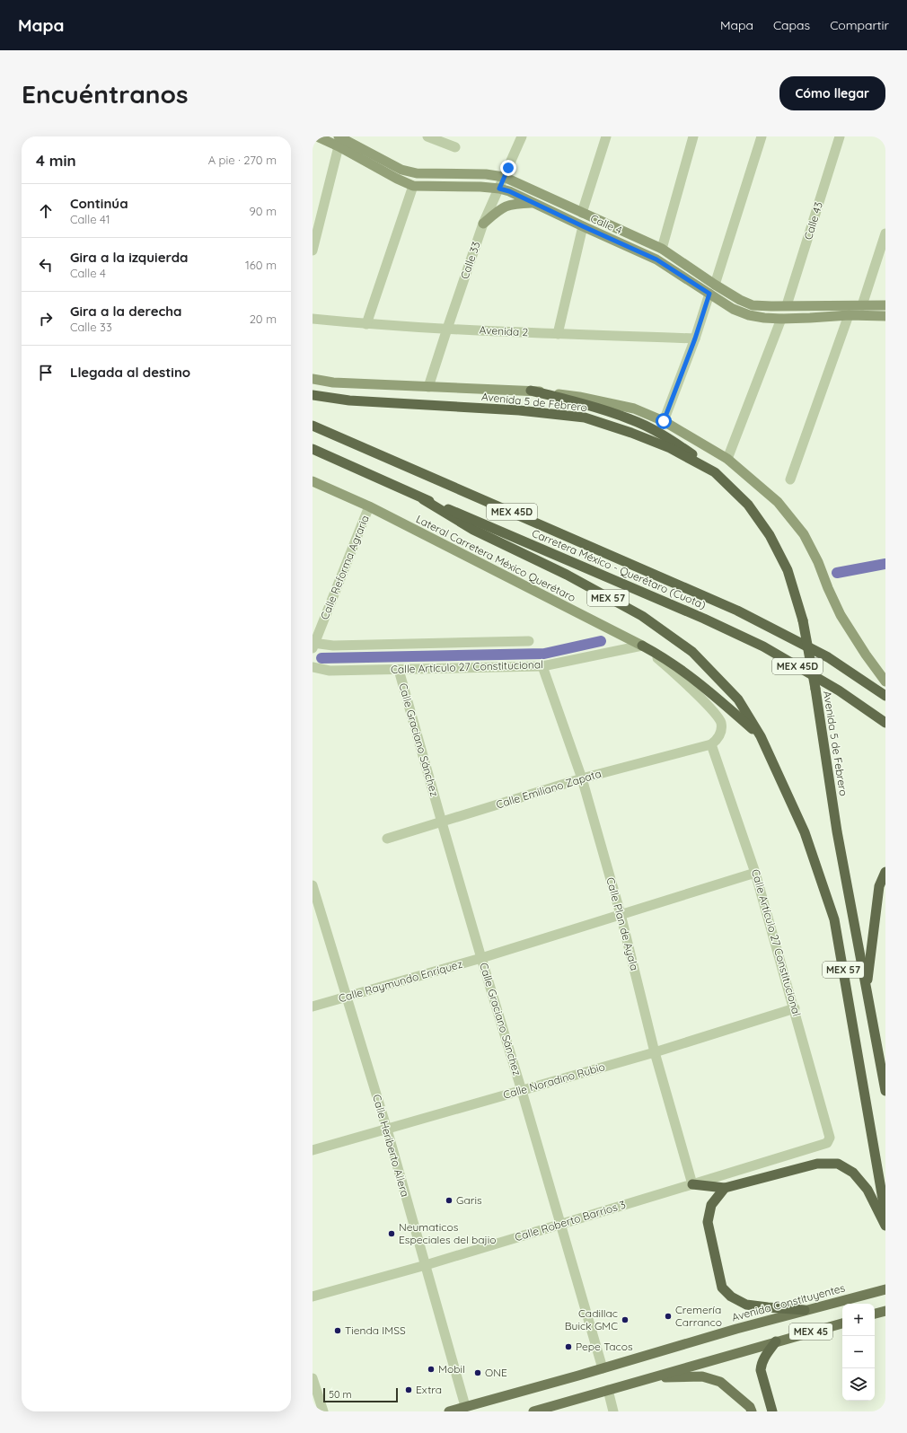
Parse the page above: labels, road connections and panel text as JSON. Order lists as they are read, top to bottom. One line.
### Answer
{"streets":{"highway":["Avenida 5 de Febrero","MEX 45D","Carretera México - Querétaro (Cuota)","MEX 57"],"main road":["Calle 4","Lateral Carretera México Querétaro","Avenida Constituyentes","MEX 45"],"street":["Calle 43","Calle 33","Avenida 2","Calle Reforma Agraria","Calle Artículo 27 Constitucional","Calle Graciano Sánchez","Calle Emiliano Zapata","Calle Plan de Ayala","Calle Raymundo Enríquez","Calle Noradino Rubio","Calle Heriberto Allera","Calle Roberto Barrios 3"]},"crossings":[["Calle 43","Calle 4"],["Calle 4","Calle 33"],["Calle 33","Avenida 2"],["Lateral Carretera México Querétaro","Calle Reforma Agraria"],["Lateral Carretera México Querétaro","Calle Artículo 27 Constitucional"],["Lateral Carretera México Querétaro","Calle Emiliano Zapata"],["Carretera México - Querétaro (Cuota)","MEX 57"],["Calle Artículo 27 Constitucional","Calle Graciano Sánchez"],["Calle Artículo 27 Constitucional","Calle Emiliano Zapata"],["Calle Artículo 27 Constitucional","Calle Plan de Ayala"],["Calle Artículo 27 Constitucional","Calle Raymundo Enríquez"],["Calle Artículo 27 Constitucional","Calle Noradino Rubio"],["Calle Artículo 27 Constitucional","Calle Roberto Barrios 3"],["Calle Graciano Sánchez","Calle Emiliano Zapata"],["Calle Graciano Sánchez","Calle Raymundo Enríquez"],["Calle Graciano Sánchez","Calle Noradino Rubio"],["Calle Graciano Sánchez","Calle Roberto Barrios 3"],["Calle Graciano Sánchez","Avenida Constituyentes"],["Calle Emiliano Zapata","Calle Plan de Ayala"],["Calle Plan de Ayala","Calle Raymundo Enríquez"],["Calle Plan de Ayala","Calle Noradino Rubio"],["Calle Plan de Ayala","Calle Roberto Barrios 3"],["Calle Raymundo Enríquez","Calle Heriberto Allera"],["Calle Noradino Rubio","Calle Heriberto Allera"],["Calle Heriberto Allera","Calle Roberto Barrios 3"],["Calle Heriberto Allera","Avenida Constituyentes"]],"places":["Garis","Neumaticos Especiales del bajio","Cremería Carranco","Cadillac Buick GMC","Tienda IMSS","Pepe Tacos","Mobil","ONE","Extra"],"scale_bar":"50 m","page":{"header":"Mapa","nav":["Mapa","Capas","Compartir"],"buttons":"Cómo llegar","title":"Encuéntranos","heading":["4 min","A pie · 270 m"],"list":[["Continúa","Calle 41","90 m"],["Gira a la izquierda","Calle 4","160 m"],["Gira a la derecha","Calle 33","20 m"],"Llegada al destino"],"map_buttons":["+","−"],"scale":"50 m"}}
